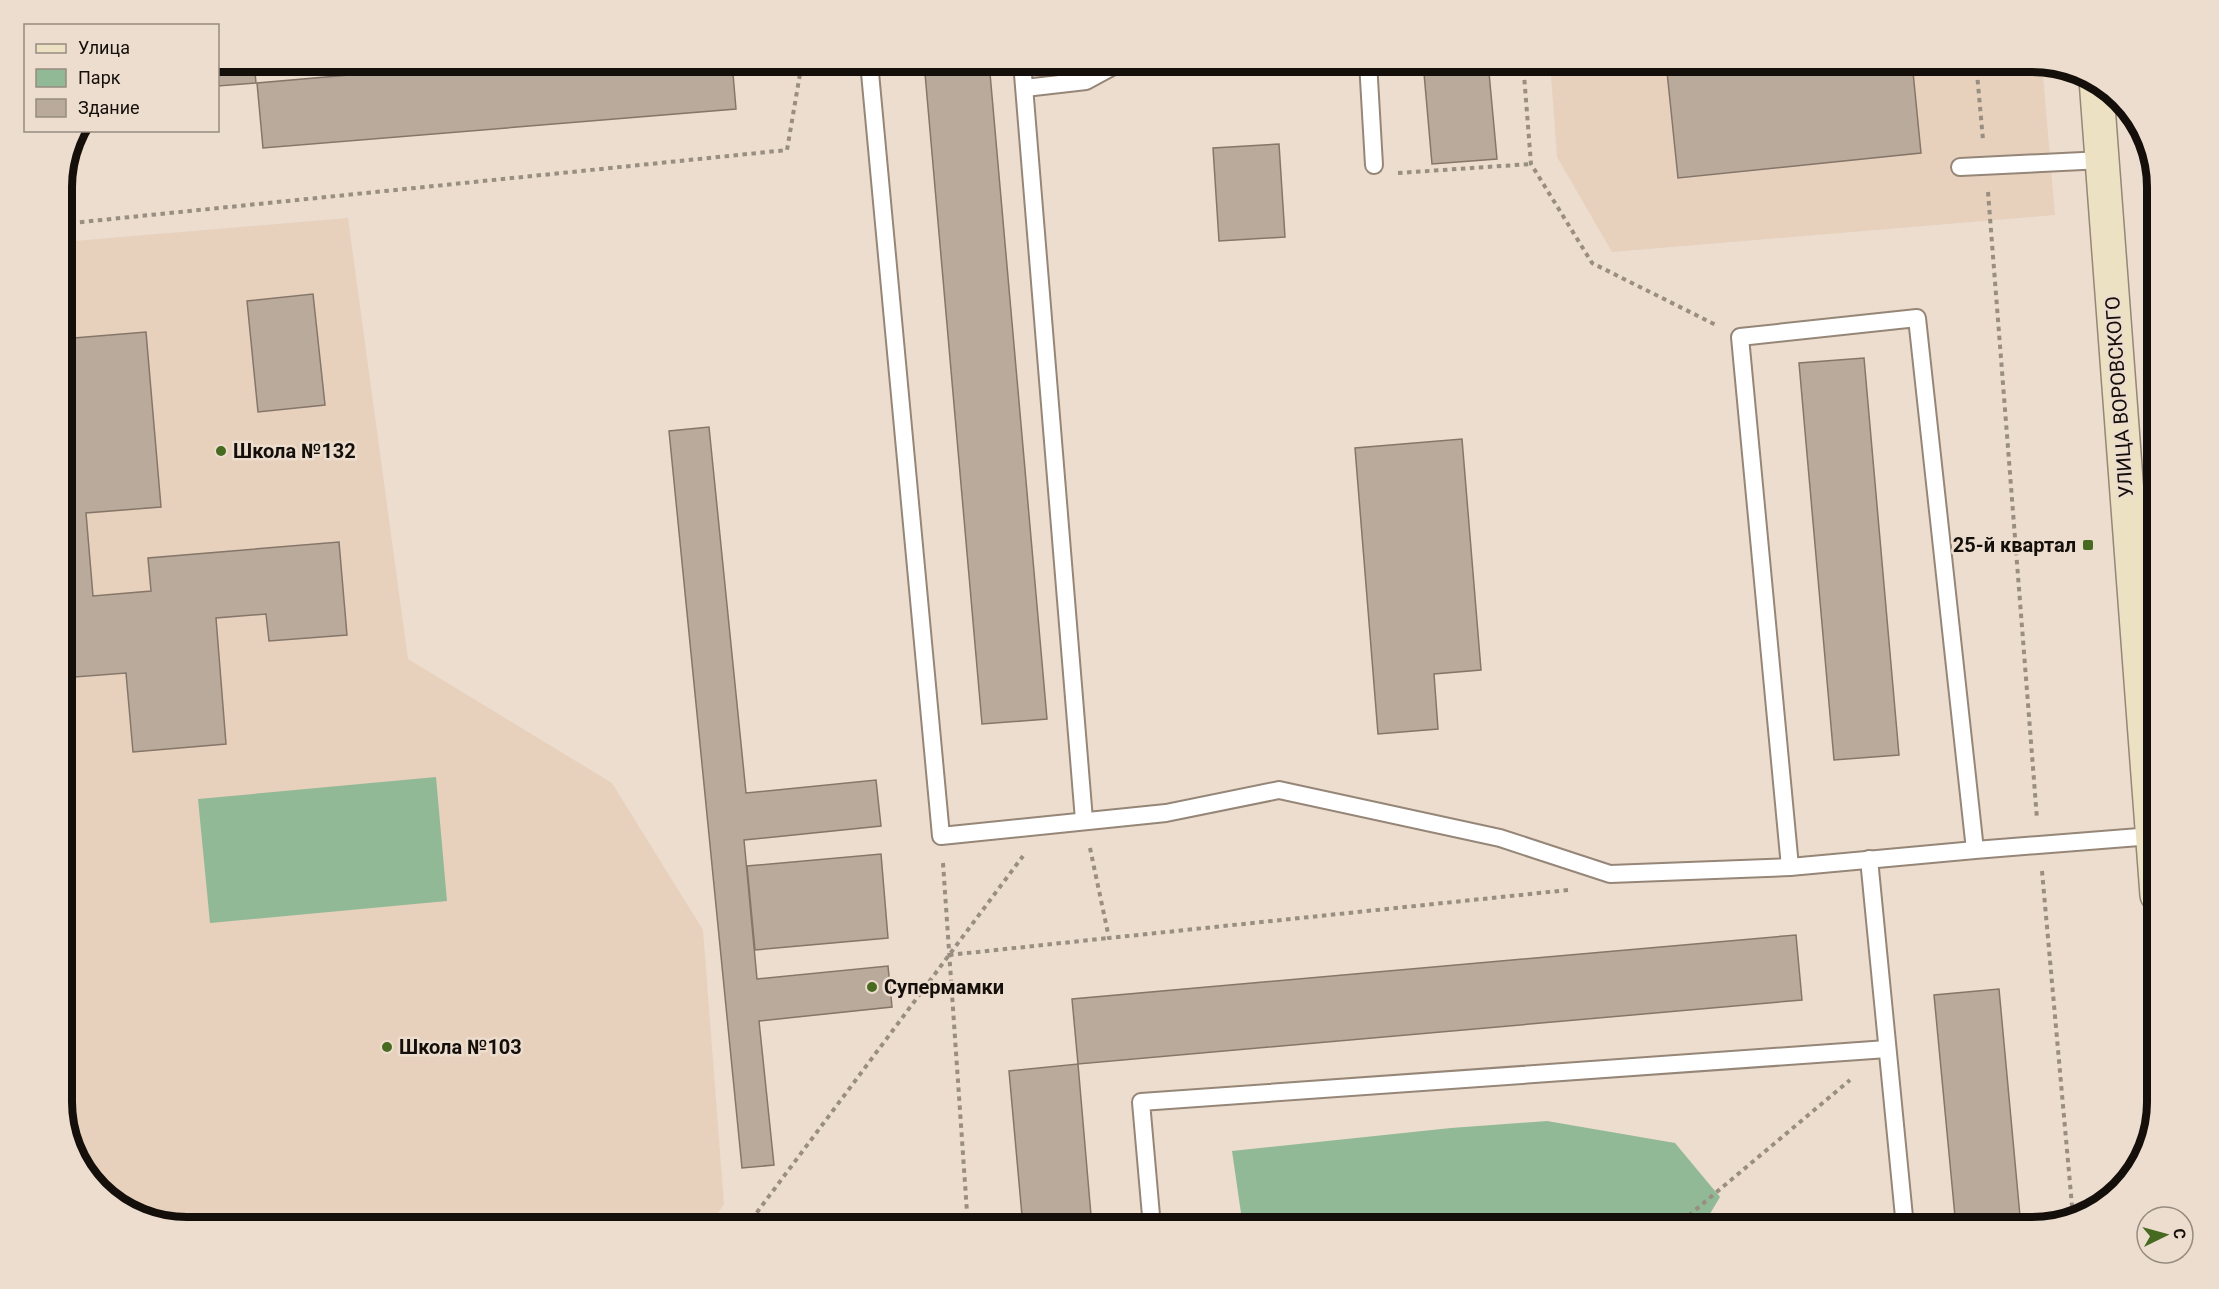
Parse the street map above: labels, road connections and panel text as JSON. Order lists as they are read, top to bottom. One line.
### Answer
{"streets":{"street":["УЛИЦА ВОРОВСКОГО"]},"places":{"other":["Школа №132","Супермамки","Школа №103"],"transit":["25-й квартал"]},"legend":["Улица","Парк","Здание"],"north":"right"}
